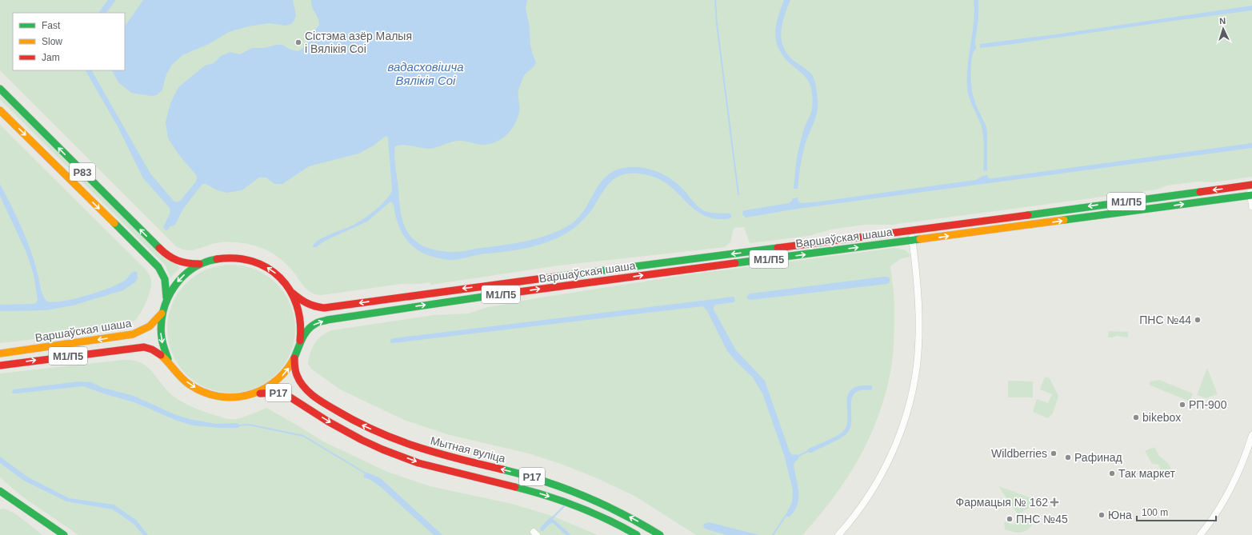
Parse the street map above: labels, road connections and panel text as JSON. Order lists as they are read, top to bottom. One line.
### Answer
{"streets":{"main road":["Р83","М1/П5","Варшаўская шаша","Р17","Мытная вуліца"]},"crossings":[["Р83","Варшаўская шаша"],["Варшаўская шаша","Р17"],["Варшаўская шаша","Мытная вуліца"]],"water":["вадасховішча Вялікія Соі"],"places":{"other":["Сістэма азёр Малыя і Вялікія Соі","ПНС №44","РП-900","bikebox","Wildberries","Рафинад","Так маркет","Юна","ПНС №45"],"health":["Фармацыя № 162"]},"legend":["Fast","Slow","Jam"],"scale_bar":"100 m","north":"top"}
